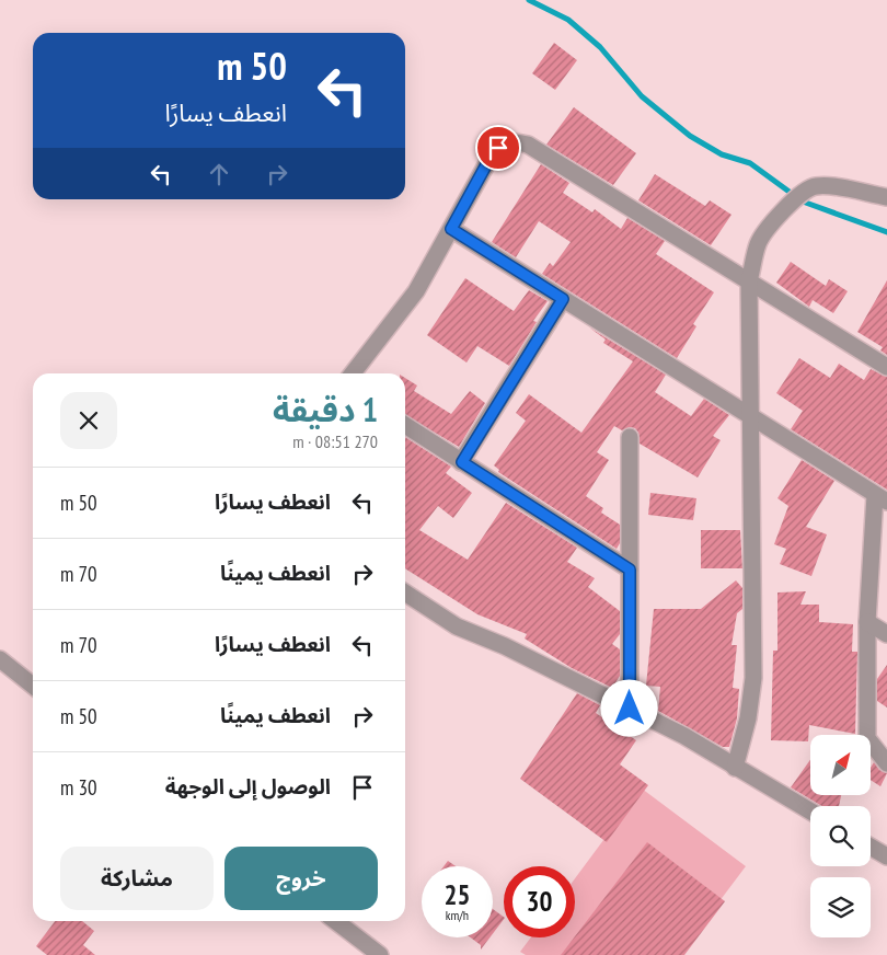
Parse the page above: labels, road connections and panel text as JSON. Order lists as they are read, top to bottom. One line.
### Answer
{"north":"top right","page":{"turn":["50 m","انعطف يسارًا"],"heading":["1 دقيقة","270 m · 08:51"],"list":[{"name":"انعطف يسارًا","value":"50 m"},{"name":"انعطف يمينًا","value":"70 m"},{"name":"انعطف يسارًا","value":"70 m"},{"name":"انعطف يمينًا","value":"50 m"},{"name":"الوصول إلى الوجهة","value":"30 m"}],"buttons":["خروج","مشاركة"],"speed":"25 km/h","limit":"30"}}
